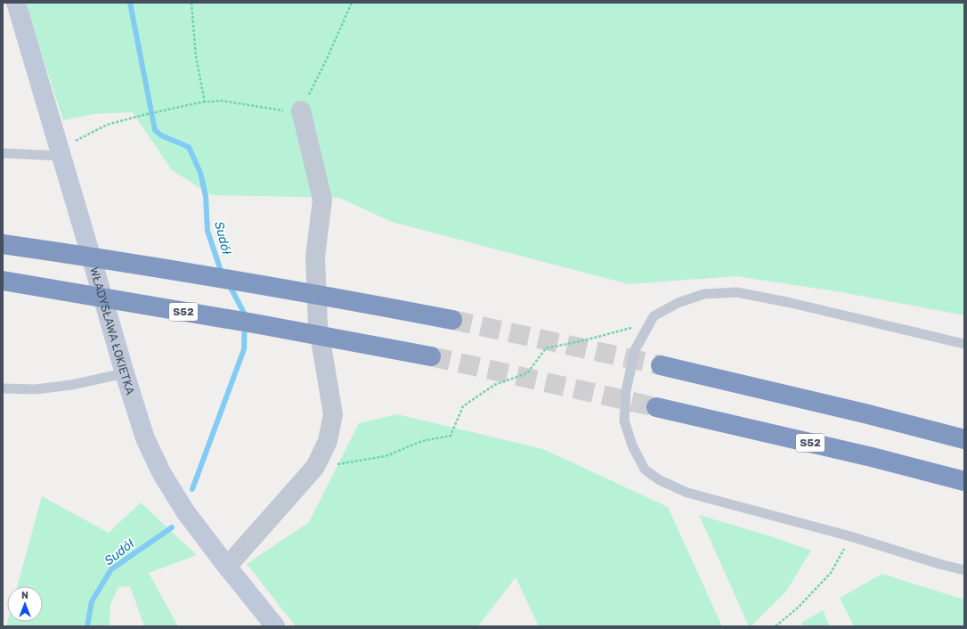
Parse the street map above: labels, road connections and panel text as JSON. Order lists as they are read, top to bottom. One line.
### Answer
{"streets":{"highway":["S52"],"street":["WŁADYSŁAWA ŁOKIETKA"]},"water":["Sudół"],"north":"top"}
